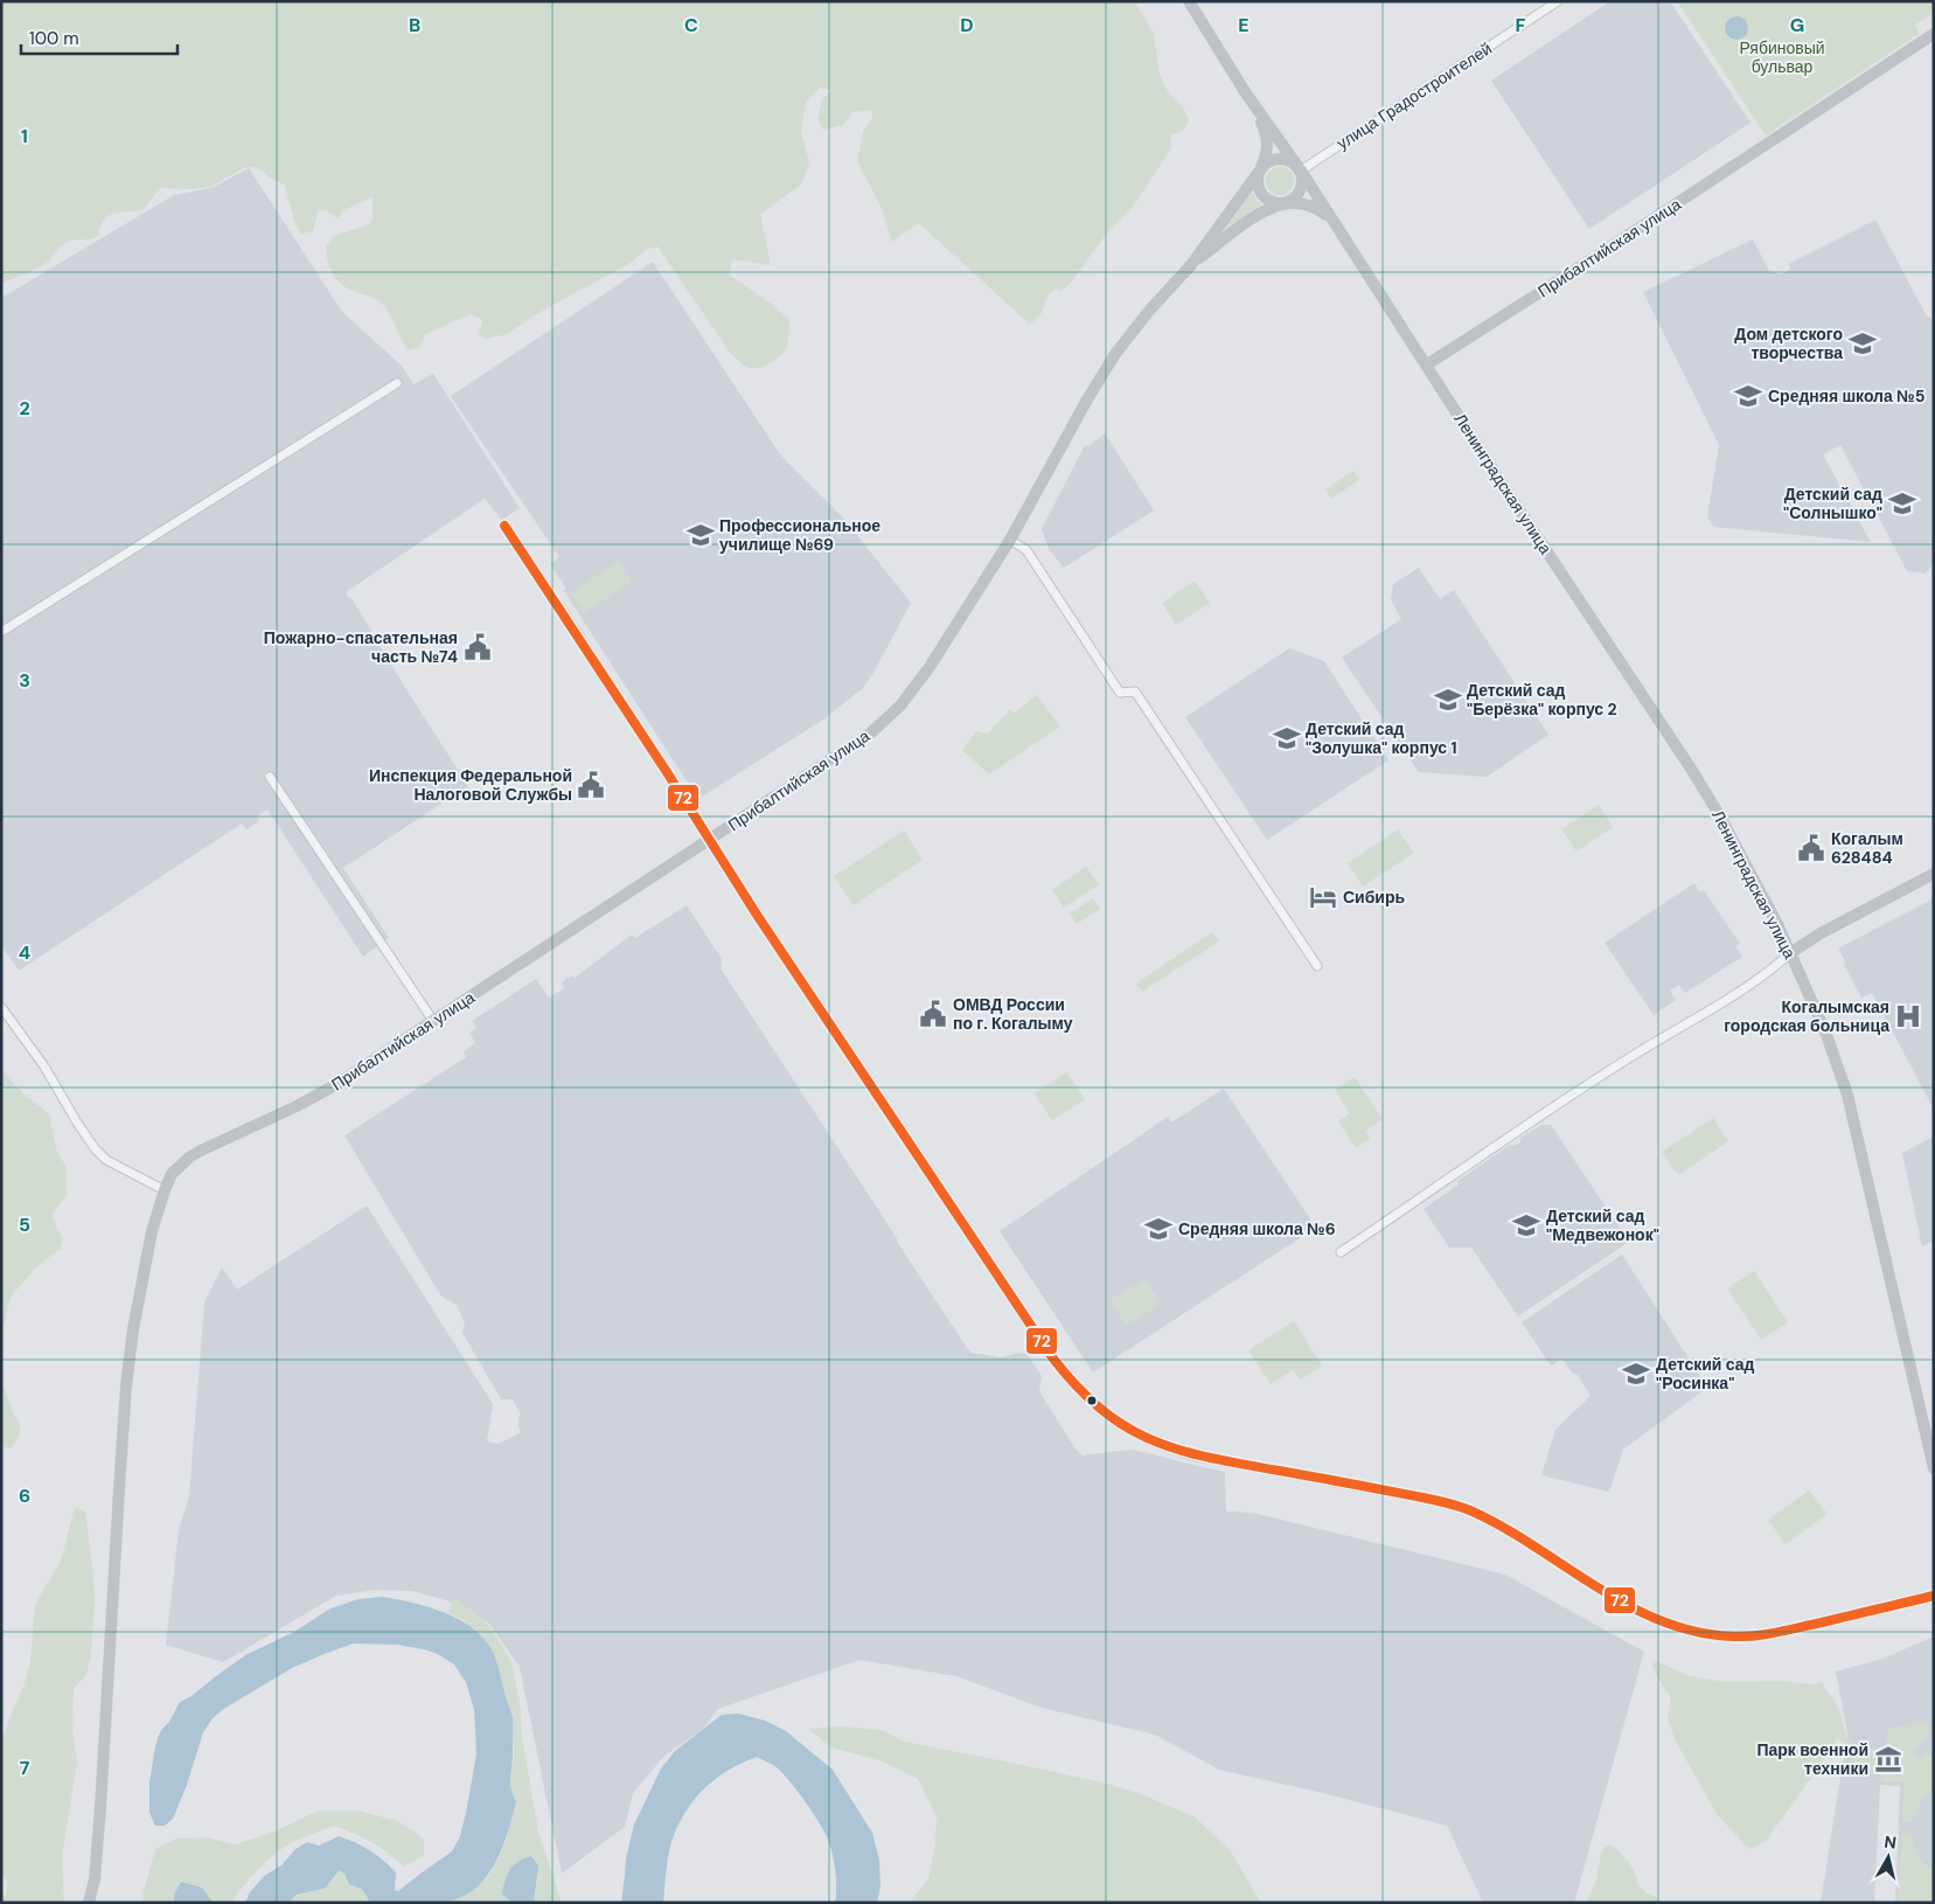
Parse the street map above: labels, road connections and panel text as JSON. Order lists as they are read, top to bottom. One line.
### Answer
{"streets":{"street":["улица Градостроителей","Прибалтийская улица","Ленинградская улица"]},"crossings":[["улица Градостроителей","Прибалтийская улица"],["Прибалтийская улица","Ленинградская улица"]],"parks":["Рябиновый бульвар"],"places":{"school or university":["Дом детского творчества","Средняя школа №5","Детский сад \"Солнышко\"","Профессиональное училище №69","Детский сад \"Берёзка\" корпус 2","Детский сад \"Золушка\" корпус 1","Детский сад \"Медвежонок\"","Средняя школа №6","Детский сад \"Росинка\""],"public building":["Пожарно-спасательная часть №74","Инспекция Федеральной Налоговой Службы","Когалым 628484","ОМВД России по г. Когалыму"],"hotel":["Сибирь"],"hospital":["Когалымская городская больница"],"museum":["Парк военной техники"]},"lines":["transit line 72"],"scale_bar":"100 m","north":"top","grid":{"columns":["B","C","D","E","F","G"],"rows":["1","2","3","4","5","6","7"]}}
